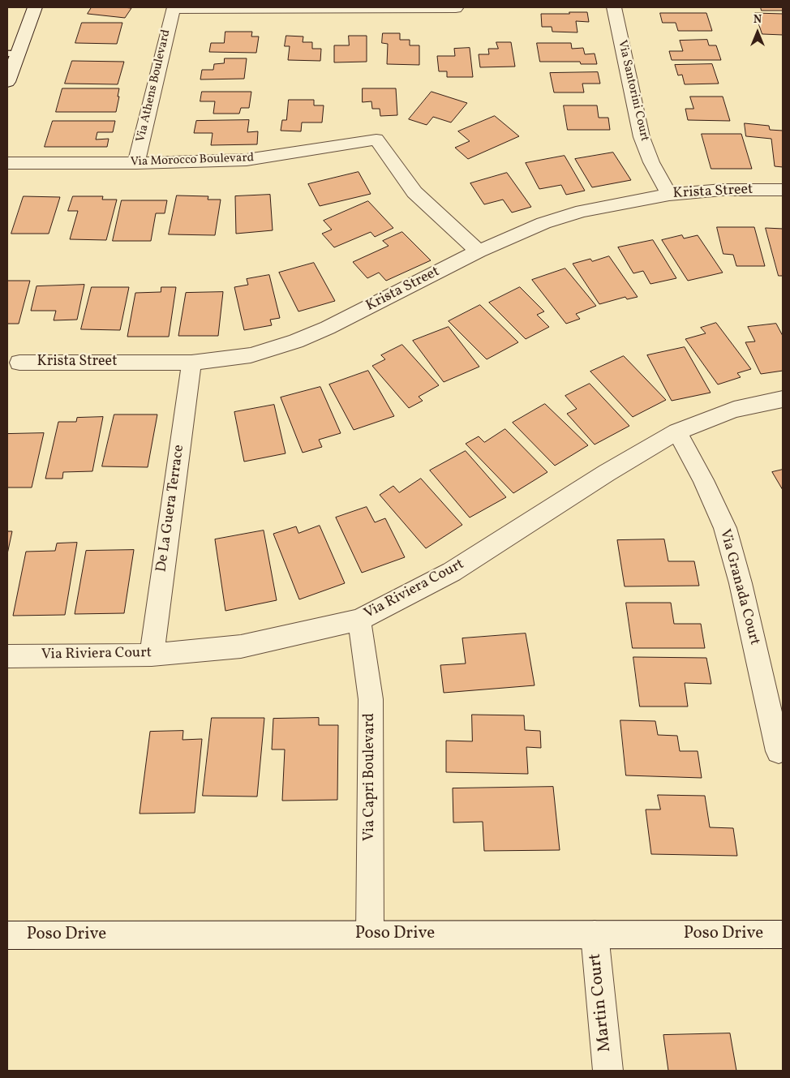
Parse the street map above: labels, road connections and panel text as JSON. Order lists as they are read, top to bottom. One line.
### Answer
{"streets":{"street":["Via Athens Boulevard","Via Santorini Court","Via Morocco Boulevard","Krista Street","De La Guera Terrace","Via Granada Court","Via Riviera Court","Via Capri Boulevard","Poso Drive","Martin Court"]},"crossings":[["Via Athens Boulevard","Via Morocco Boulevard"],["Via Santorini Court","Krista Street"],["Via Morocco Boulevard","Krista Street"],["Krista Street","De La Guera Terrace"],["De La Guera Terrace","Via Riviera Court"],["Via Granada Court","Via Riviera Court"],["Via Riviera Court","Via Capri Boulevard"],["Via Capri Boulevard","Poso Drive"],["Poso Drive","Martin Court"]],"north":"top"}
